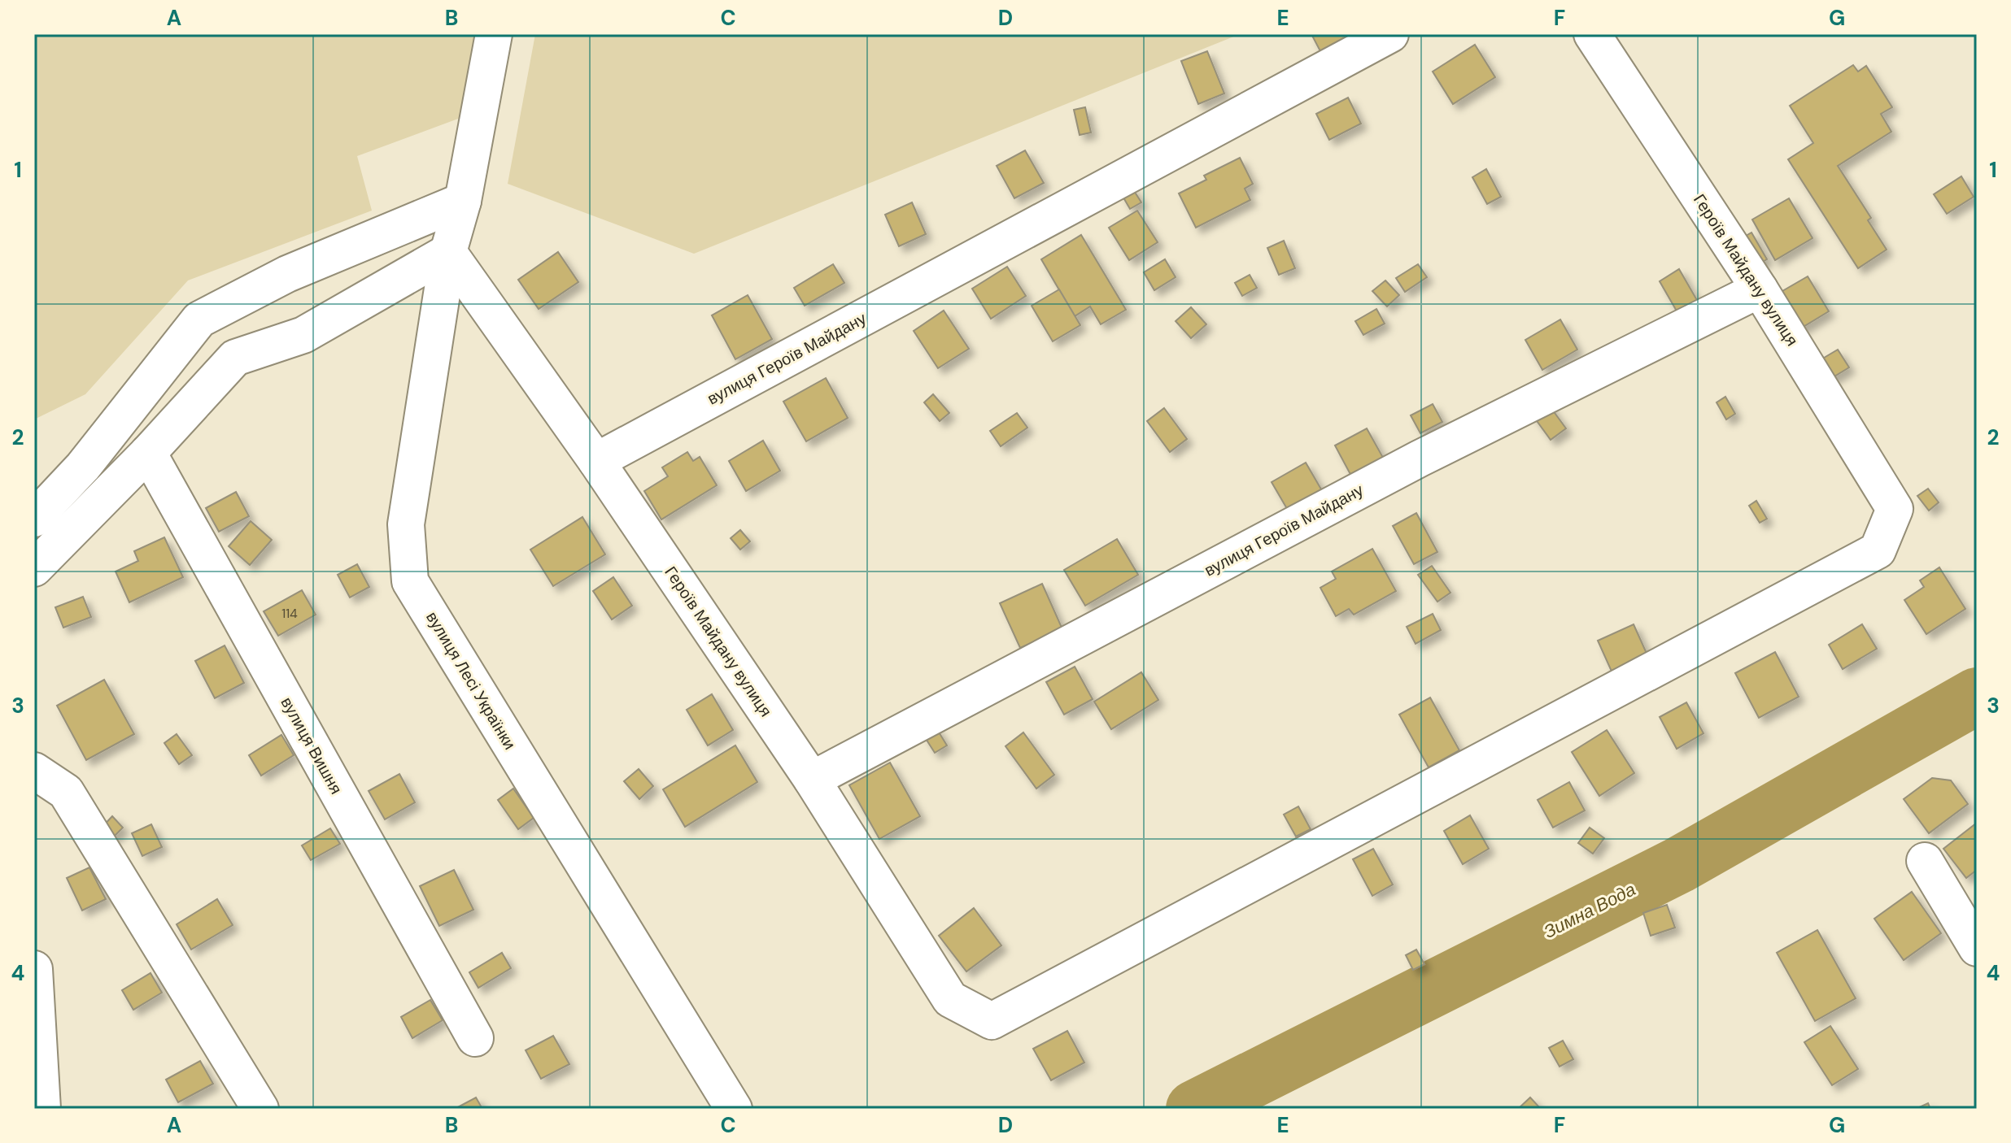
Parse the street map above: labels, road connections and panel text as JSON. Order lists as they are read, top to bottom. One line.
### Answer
{"streets":{"street":["Героїв Майдану вулиця","вулиця Героїв Майдану","вулиця Лесі Українки","вулиця Вишня"]},"crossings":[["Героїв Майдану вулиця","вулиця Героїв Майдану"],["Героїв Майдану вулиця","вулиця Лесі Українки"]],"water":["Зимна Вода"],"house_numbers":["114"],"grid":{"columns":["A","B","C","D","E","F","G"],"rows":["1","2","3","4"]}}
